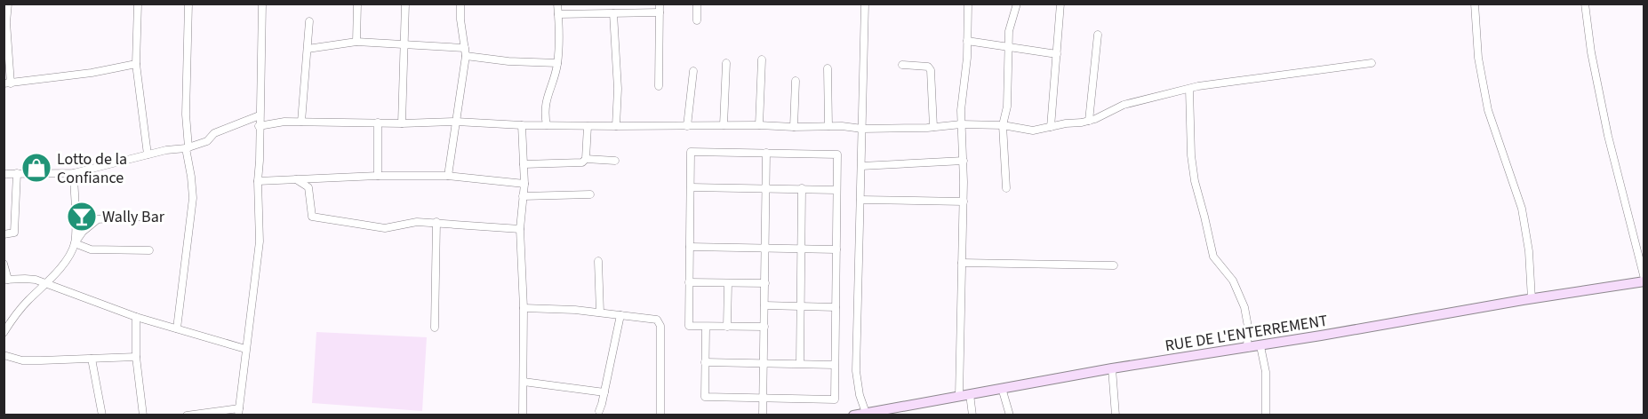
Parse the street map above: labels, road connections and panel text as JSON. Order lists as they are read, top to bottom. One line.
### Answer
{"streets":{"street":["RUE DE L'ENTERREMENT"]},"places":{"shop":["Lotto de la Confiance"],"bar":["Wally Bar"]}}
